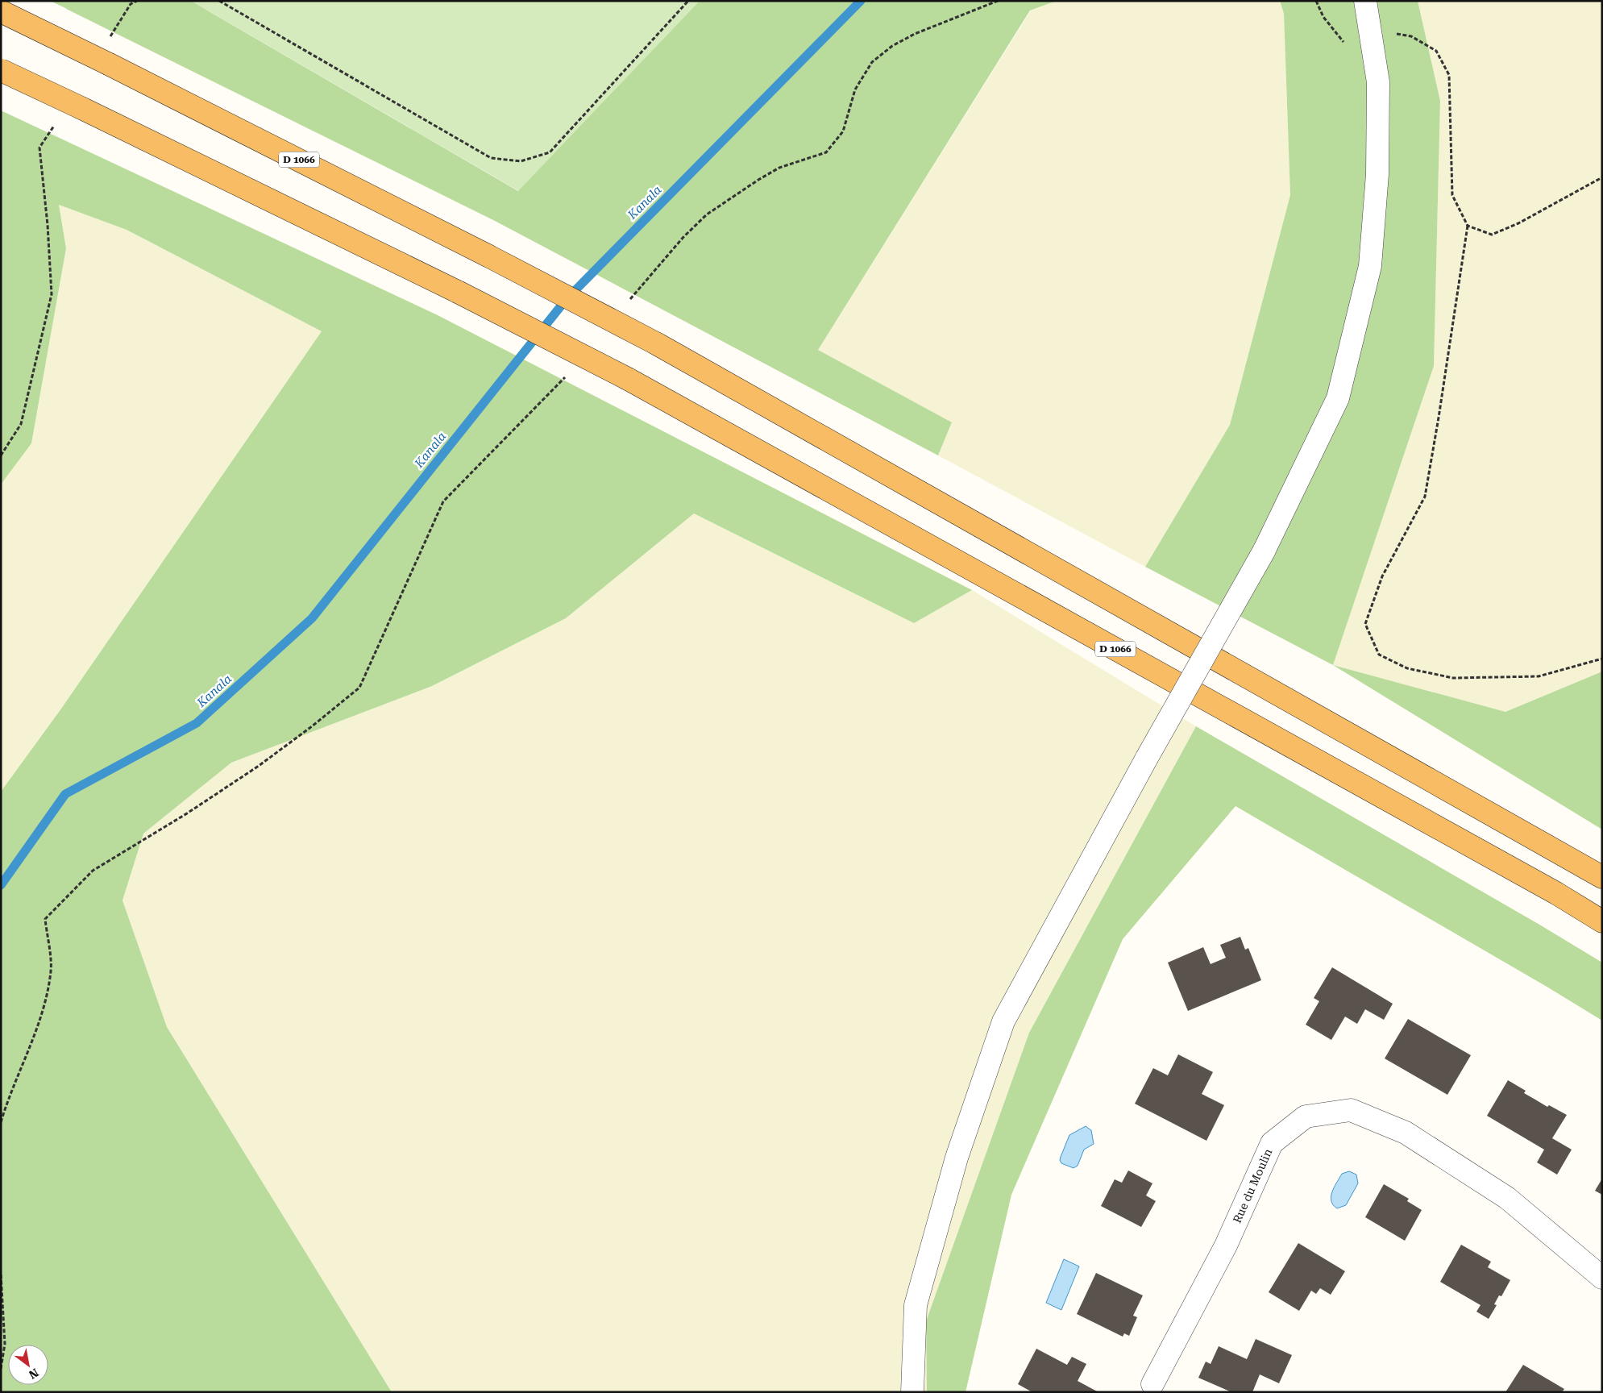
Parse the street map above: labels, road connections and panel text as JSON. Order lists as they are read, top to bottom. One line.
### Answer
{"streets":{"highway":["D 1066"],"street":["Rue du Moulin"]},"water":["Kanala"],"north":"bottom right"}
